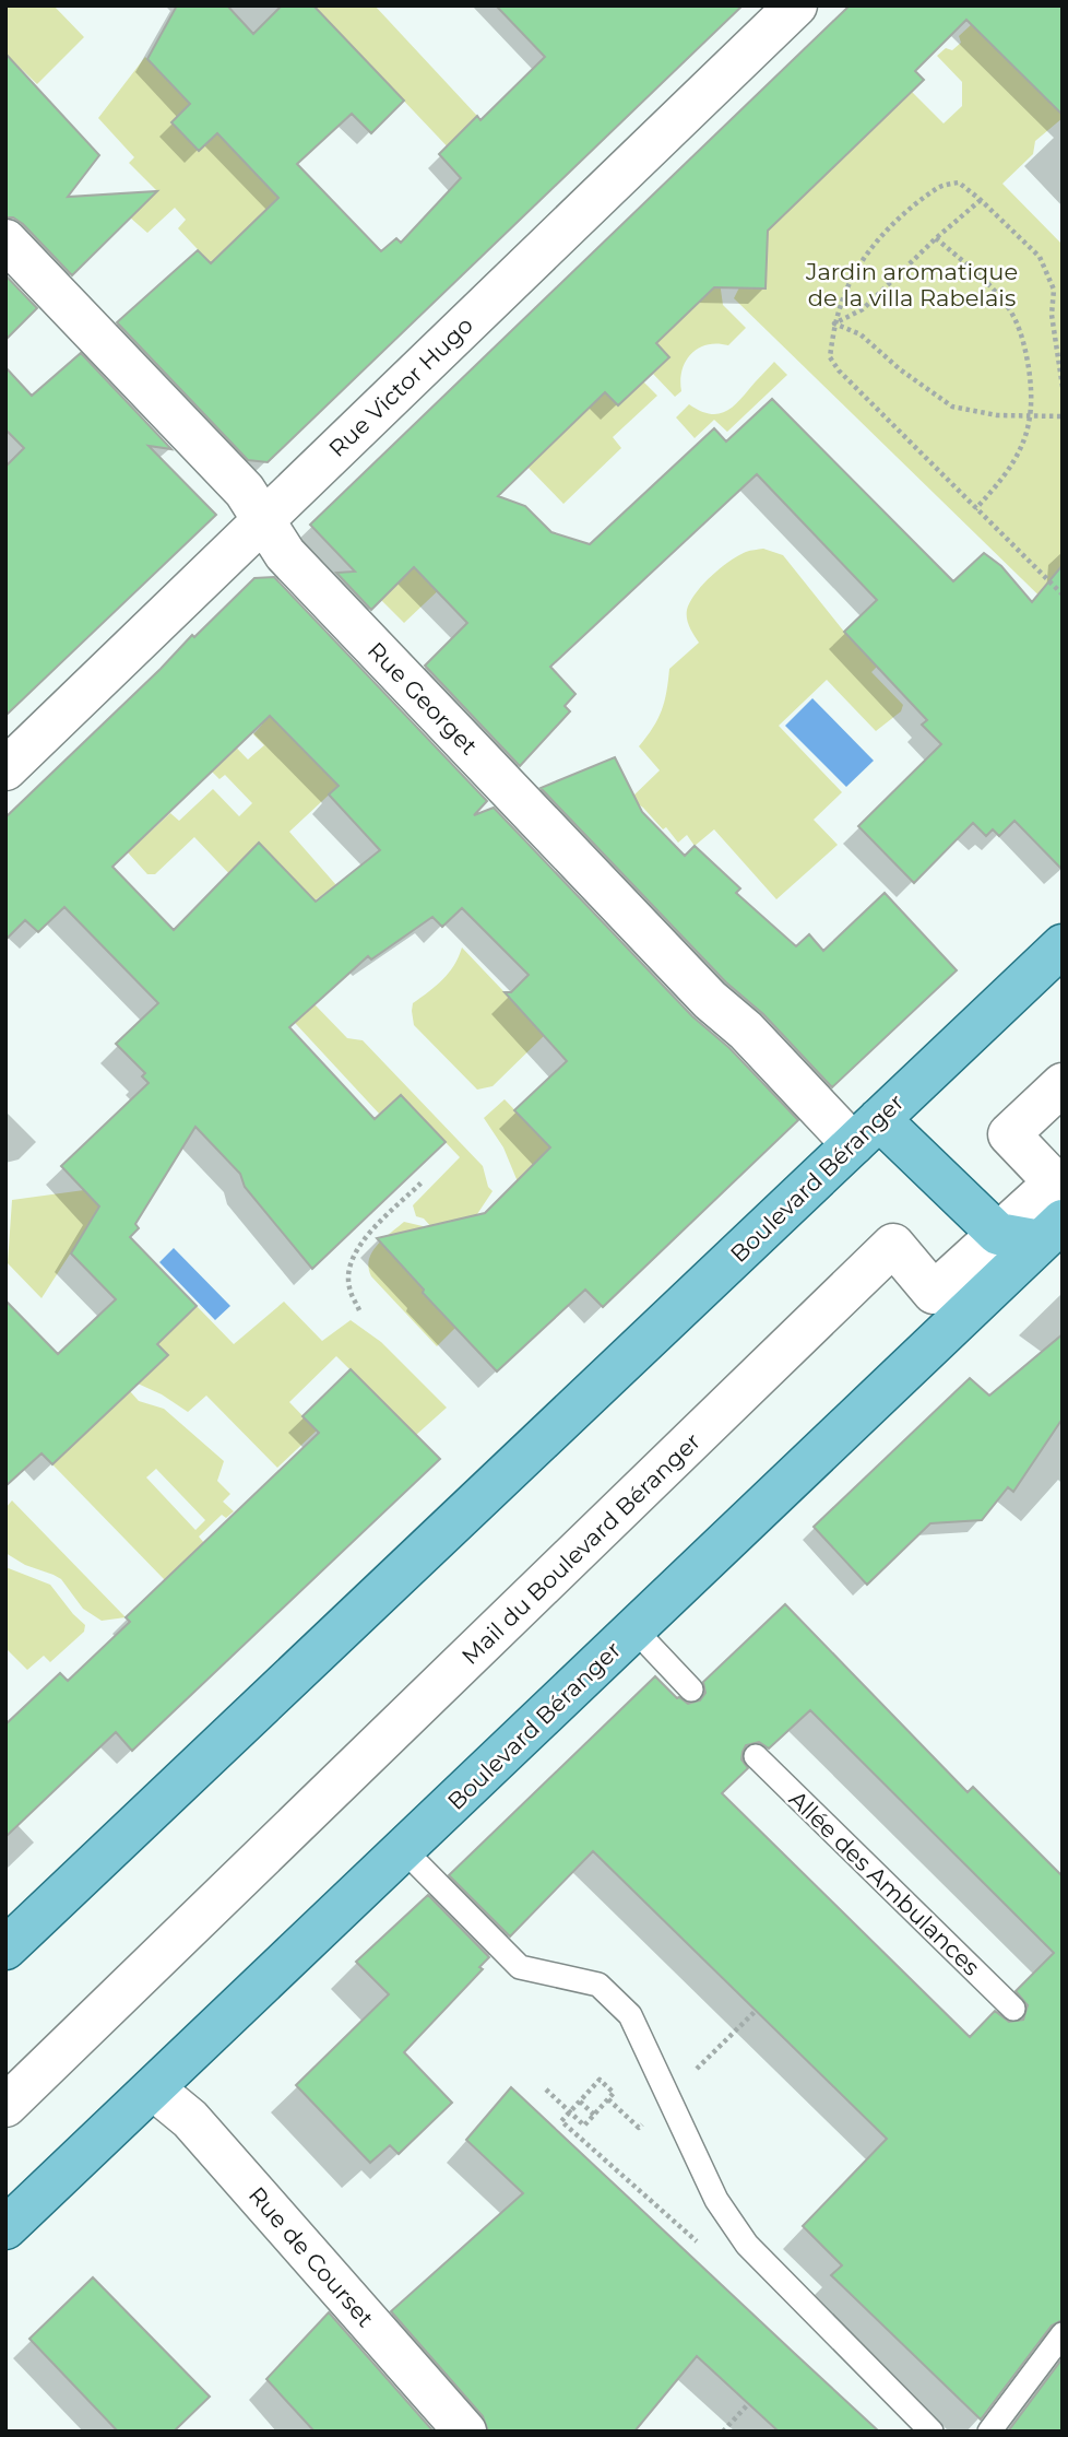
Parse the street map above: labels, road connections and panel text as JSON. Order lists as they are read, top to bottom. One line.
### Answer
{"streets":{"main road":["Boulevard Béranger"],"street":["Rue Victor Hugo","Rue Georget","Mail du Boulevard Béranger","Rue de Courset"],"lane":["Allée des Ambulances"]},"crossings":[["Rue Victor Hugo","Rue Georget"],["Rue Georget","Boulevard Béranger"],["Boulevard Béranger","Rue de Courset"]],"parks":["Jardin aromatique de la villa Rabelais"]}
